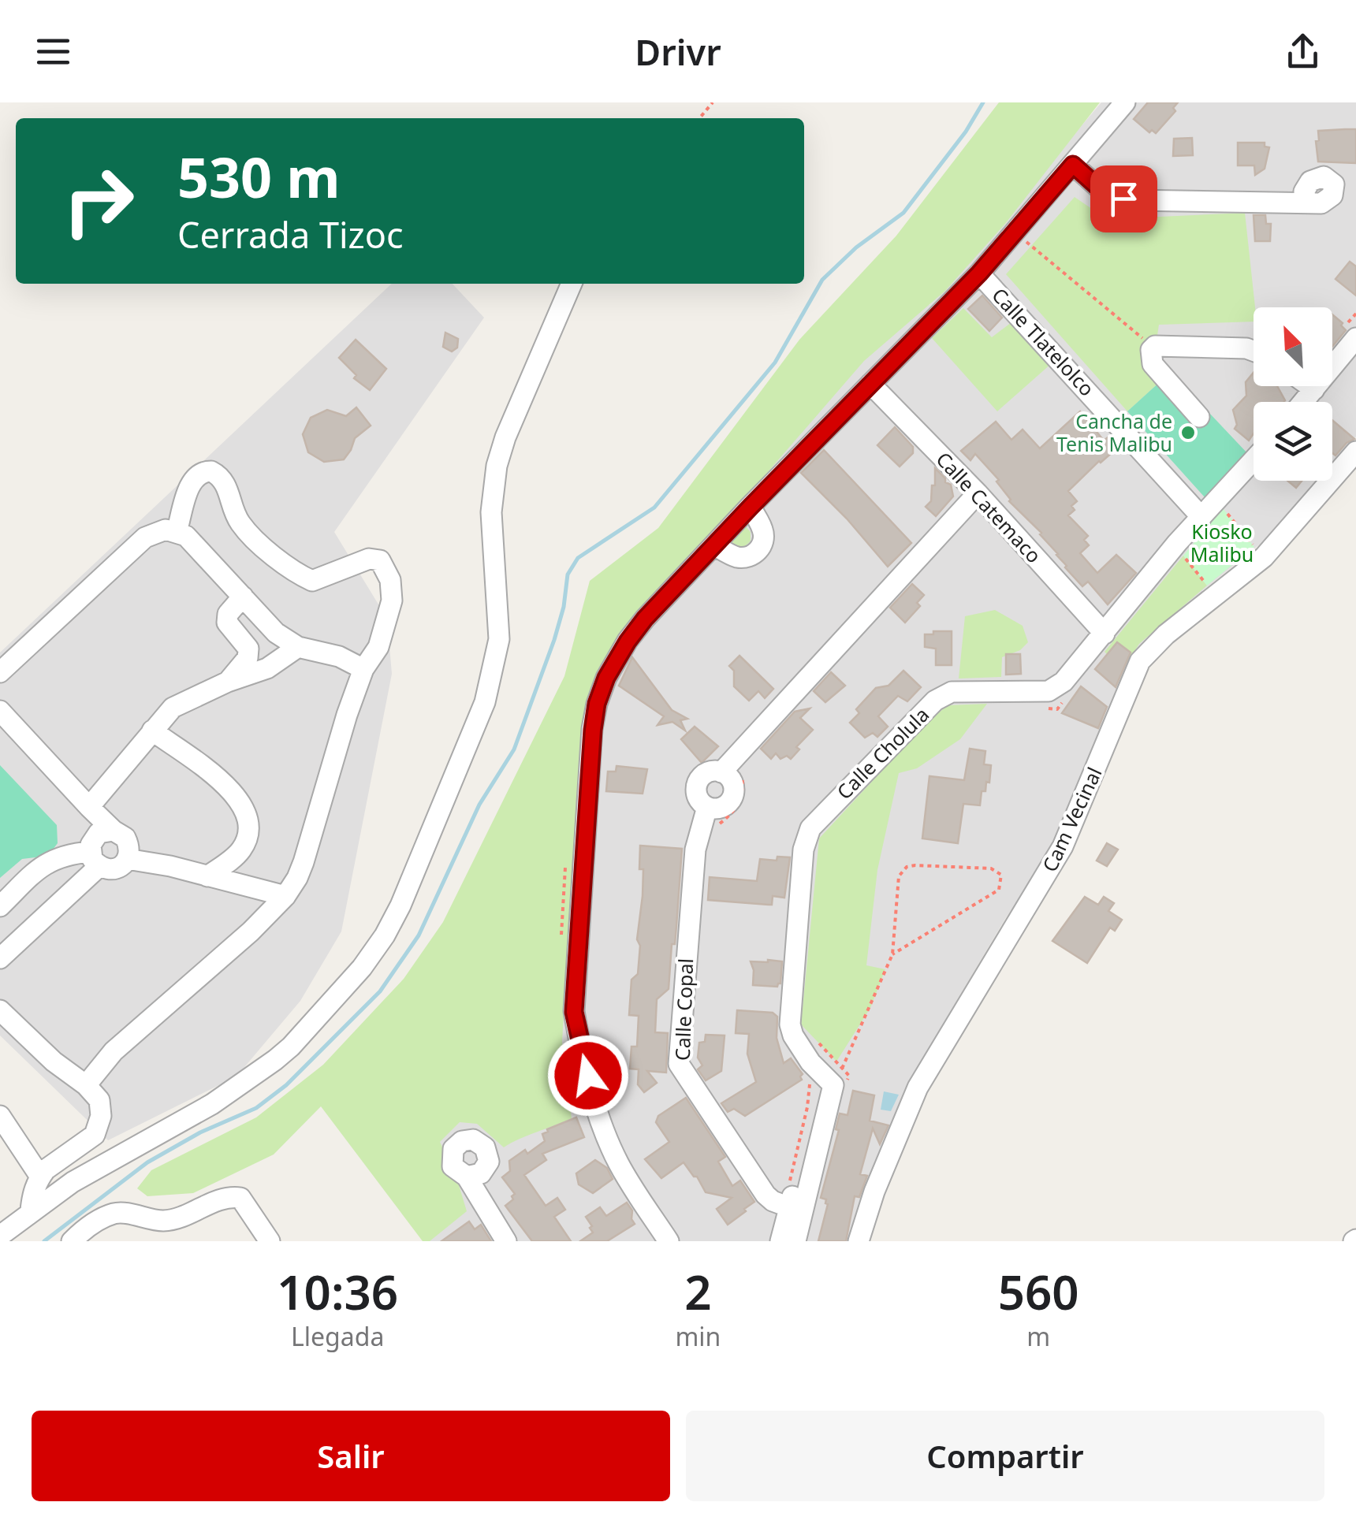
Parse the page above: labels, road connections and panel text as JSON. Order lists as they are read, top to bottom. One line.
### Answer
{"streets":{"street":["Calle Tlatelolco","Calle Catemaco","Calle Cholula","Cam Vecinal","Calle Copal"]},"crossings":[["Calle Tlatelolco","Calle Cholula"],["Calle Catemaco","Calle Cholula"],["Calle Catemaco","Calle Copal"]],"parks":["Kiosko Malibu"],"places":["Cancha de Tenis Malibu"],"north":"top left","page":{"header":"Drivr","turn":["530 m","Cerrada Tizoc"],"eta":["10:36","Llegada","2","min","560","m"],"buttons":["Salir","Compartir"]}}
